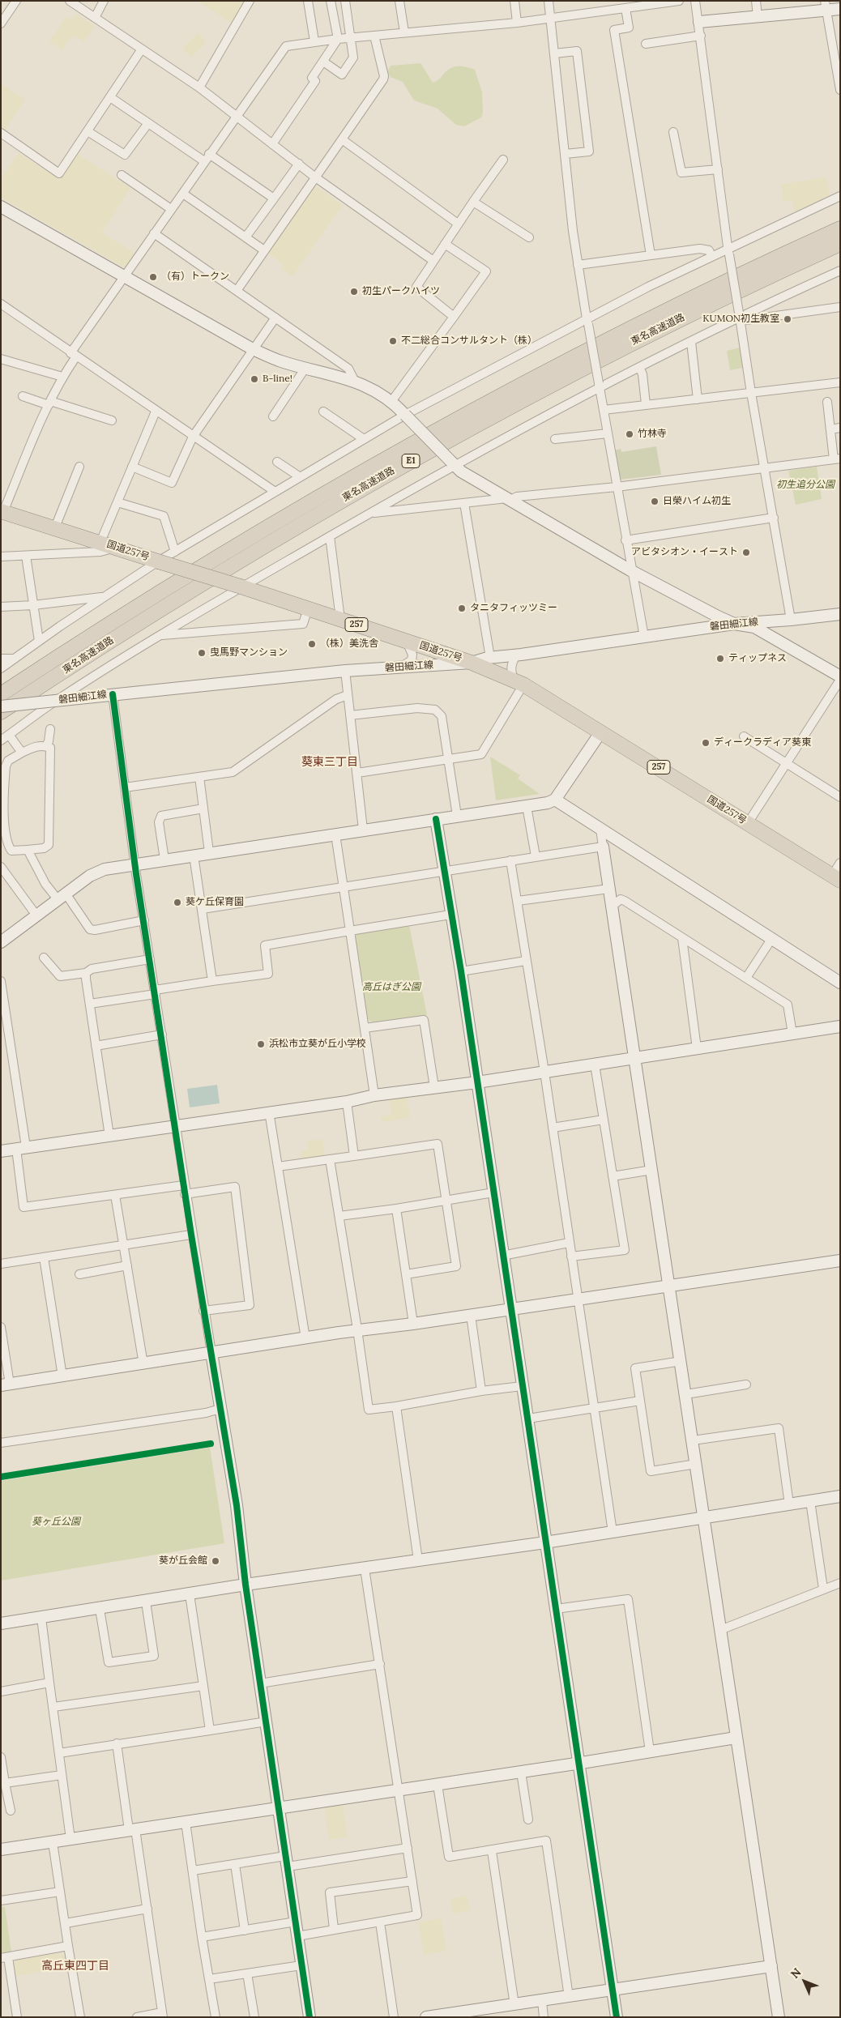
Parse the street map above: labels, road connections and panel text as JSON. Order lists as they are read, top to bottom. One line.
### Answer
{"streets":{"highway":["東名高速道路","E1","国道257号","257"],"street":["磐田細江線"]},"crossings":[["国道257号","磐田細江線"]],"districts":["葵東三丁目","高丘東四丁目"],"parks":["初生追分公園","高丘はぎ公園","葵ヶ丘公園"],"places":["（有）トークン","初生パークハイツ","KUMON初生教室","不二総合コンサルタント（株）","B-line!","竹林寺","日榮ハイム初生","アビタシオン・イースト","タニタフィッツミー","（株）美洗舎","曳馬野マンション","ティップネス","ディークラディア葵東","葵ケ丘保育園","浜松市立葵が丘小学校","葵が丘会館"],"north":"top left"}
